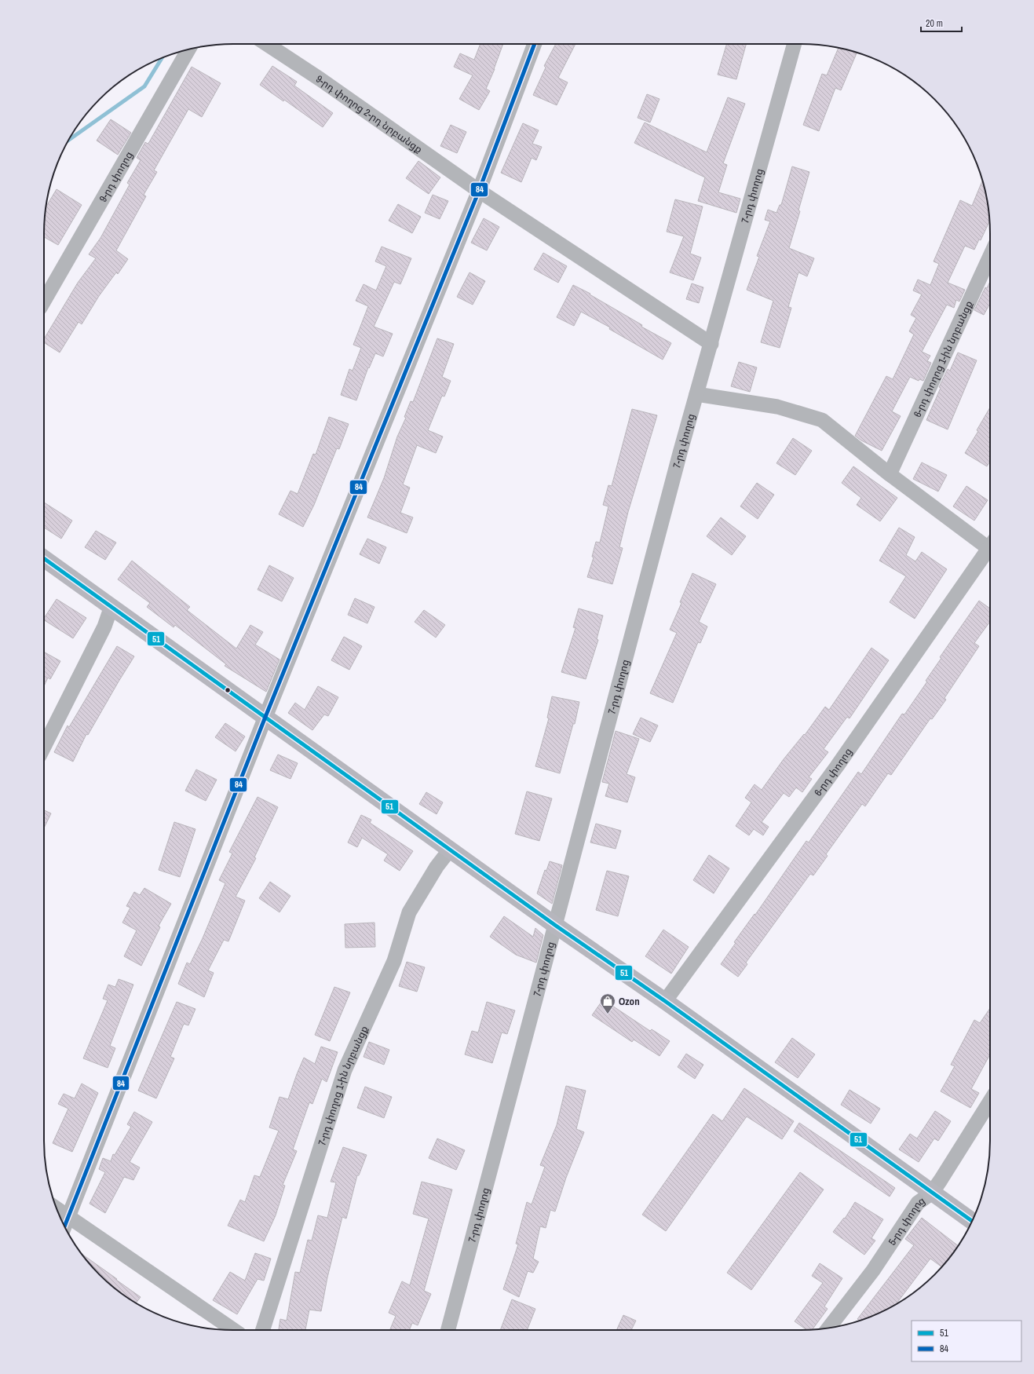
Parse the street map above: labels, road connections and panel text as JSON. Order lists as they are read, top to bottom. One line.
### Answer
{"streets":{"street":["9-րդ փողոց 2-րդ նրբանցք","9-րդ փողոց","7-րդ փողոց","6-րդ փողոց 1-ին նրբանցք","6-րդ փողոց","7-րդ փողոց 1-ին նրբանցք","5-րդ փողոց"]},"crossings":[["9-րդ փողոց 2-րդ նրբանցք","7-րդ փողոց"]],"places":{"shop":["Ozon"]},"lines":["transit line 84","transit line 51"],"legend":["51","84"],"scale_bar":"20 m"}
